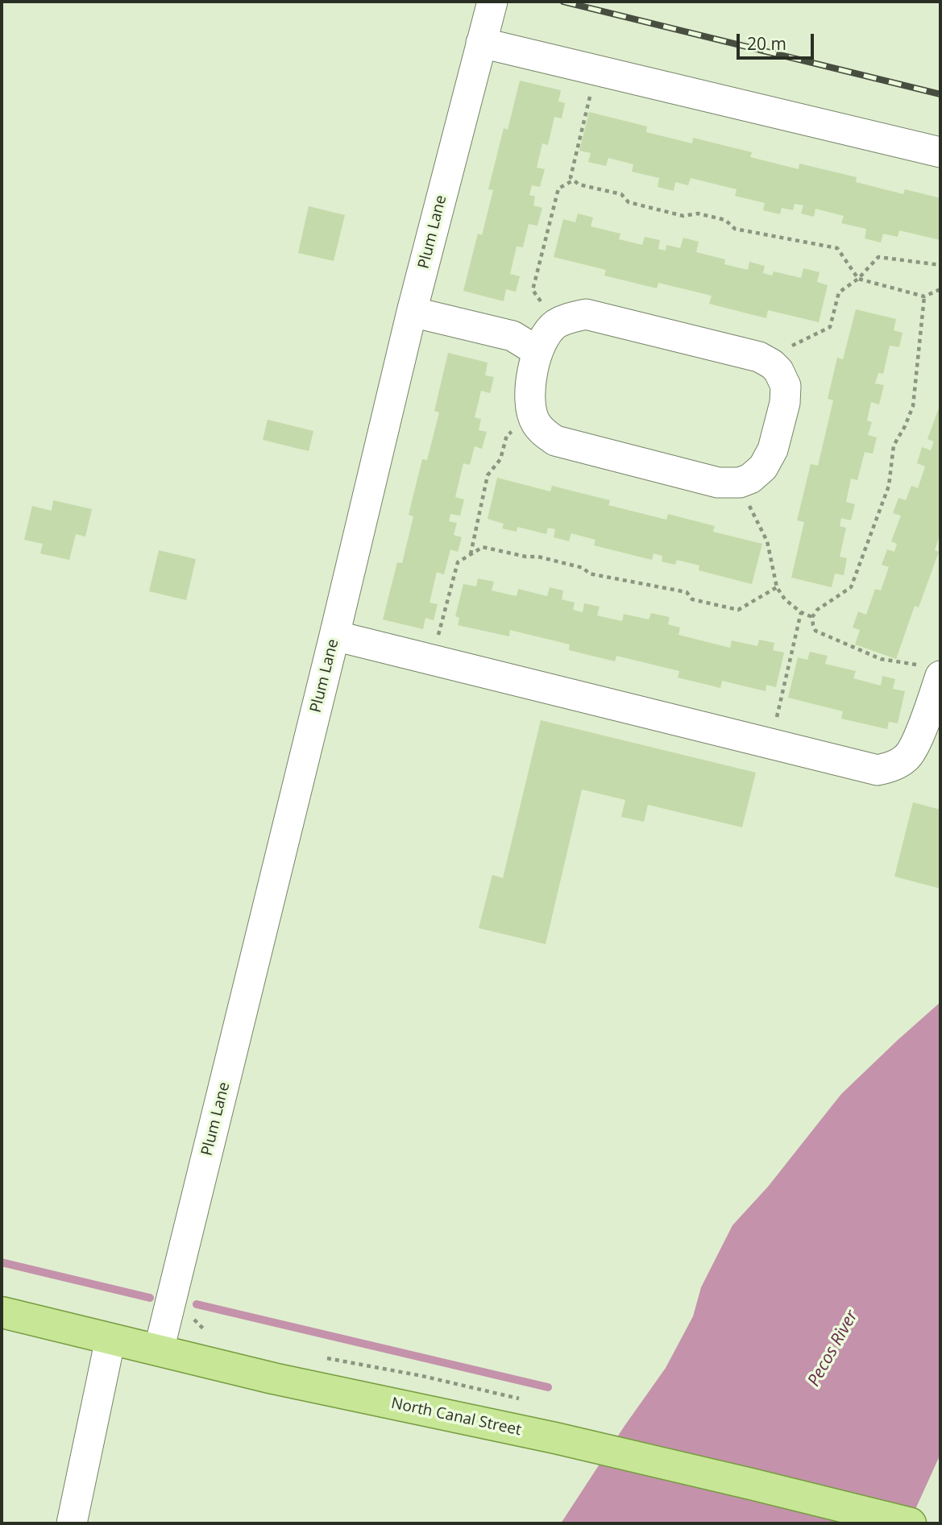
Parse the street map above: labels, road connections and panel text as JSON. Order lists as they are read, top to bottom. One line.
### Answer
{"streets":{"main road":["North Canal Street"],"street":["Plum Lane"]},"crossings":[["Plum Lane","North Canal Street"]],"water":["Pecos River"],"scale_bar":"20 m"}
